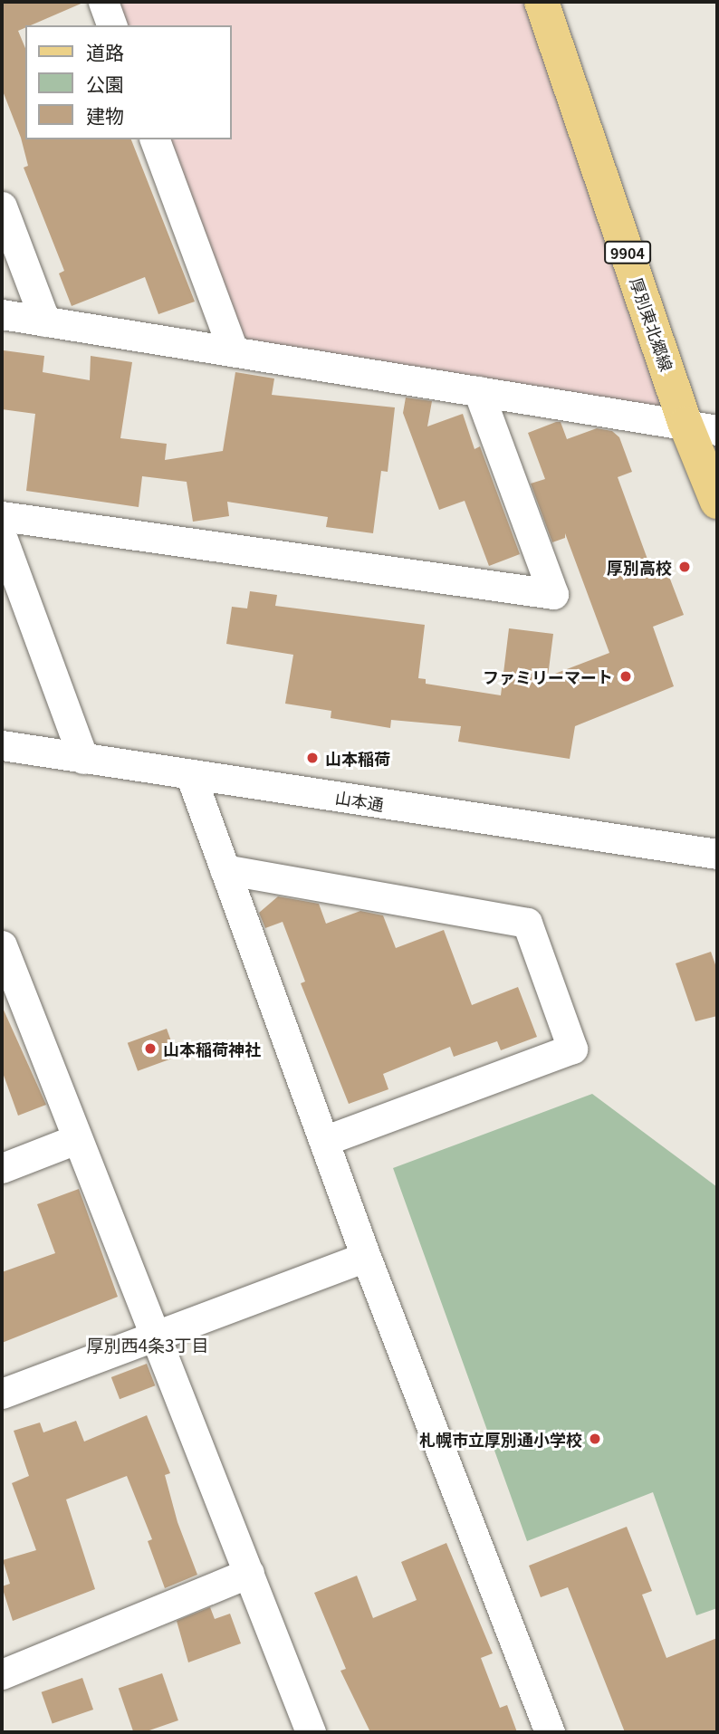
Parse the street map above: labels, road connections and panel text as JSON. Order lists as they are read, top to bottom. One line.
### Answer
{"streets":{"main road":["9904","厚別東北郷線"],"street":["山本通"]},"districts":["厚別西4条3丁目"],"places":["厚別高校","ファミリーマート","山本稲荷","山本稲荷神社","札幌市立厚別通小学校"],"legend":["道路","公園","建物"]}
